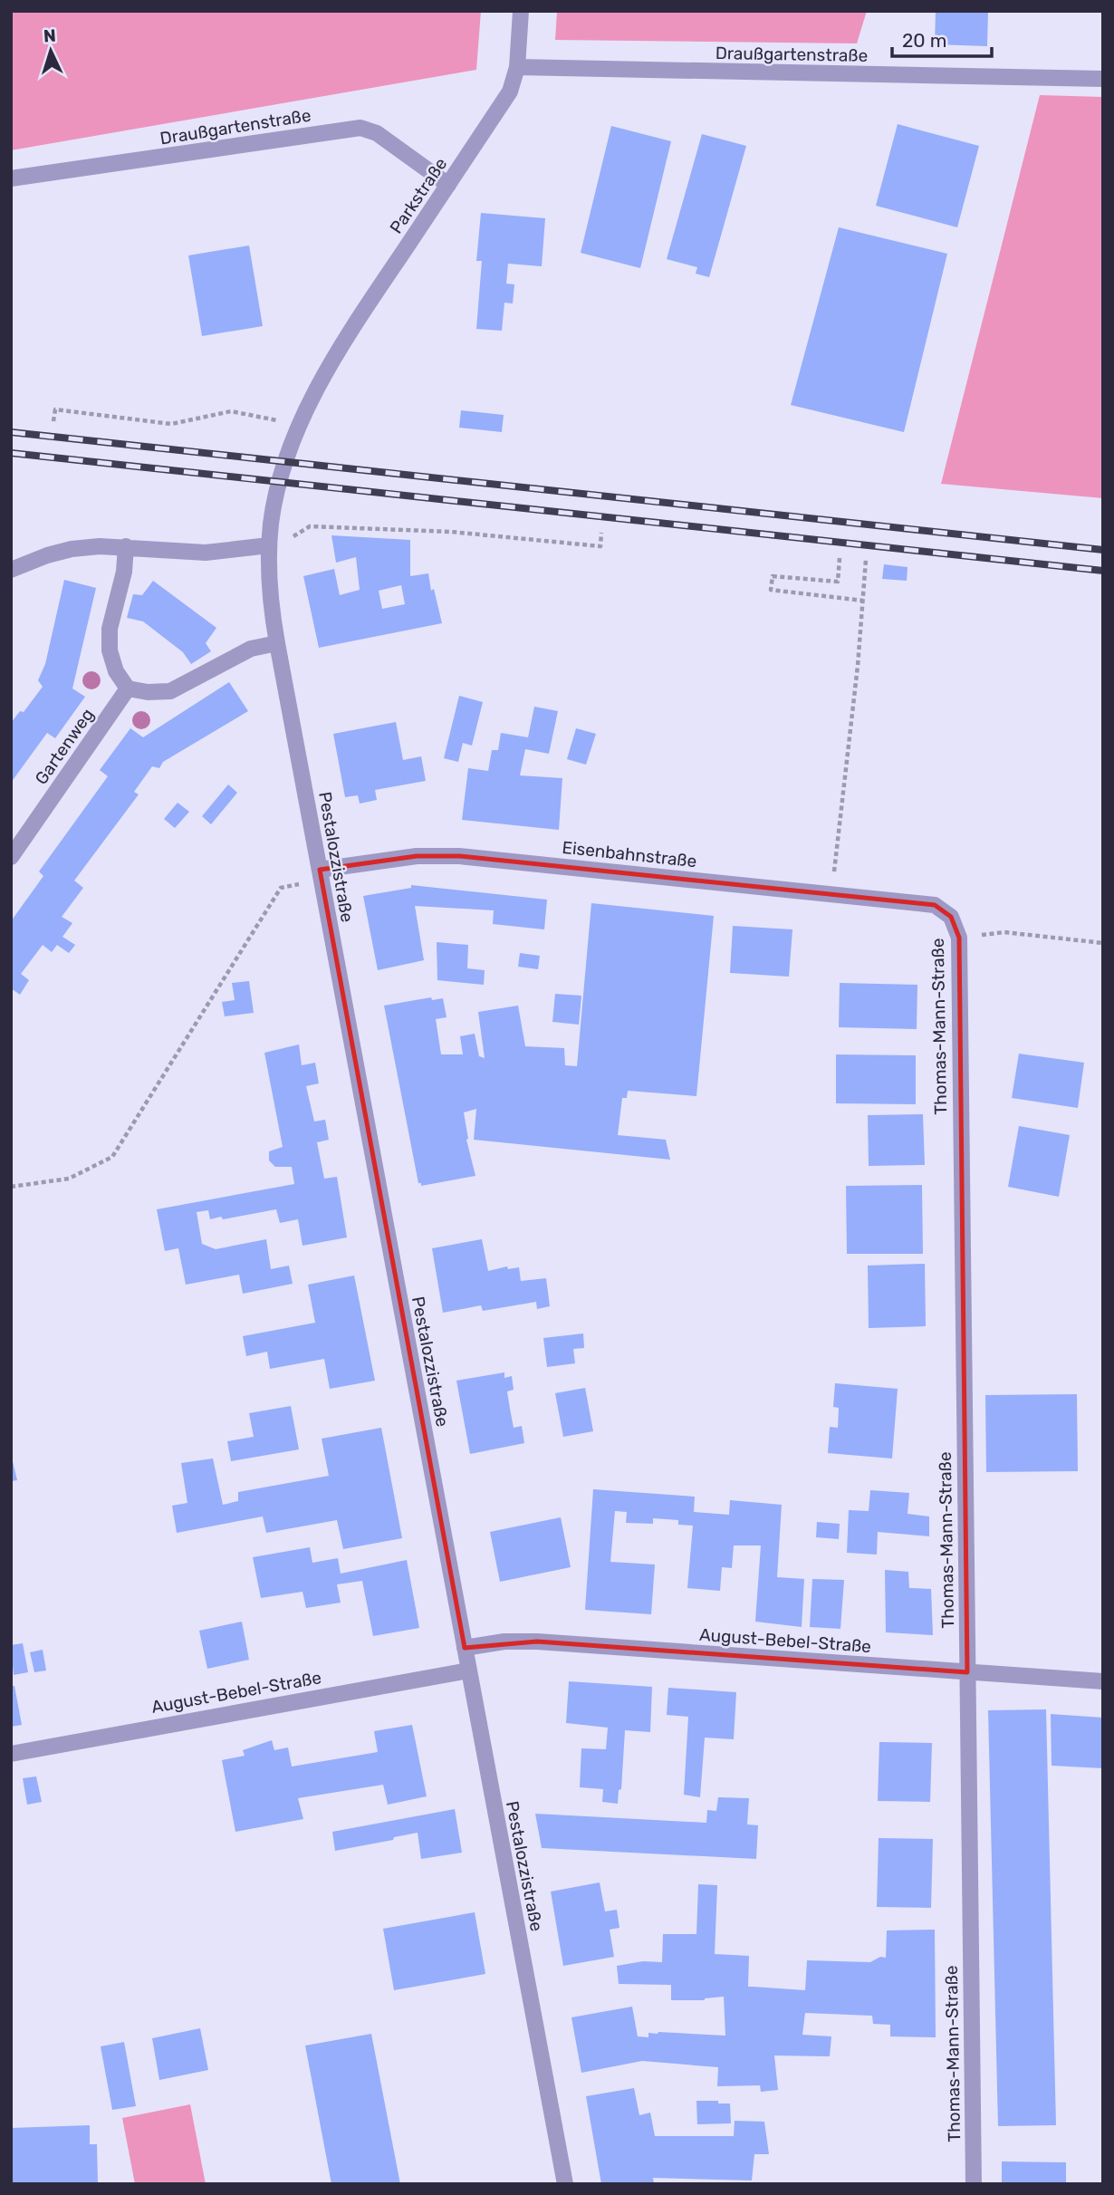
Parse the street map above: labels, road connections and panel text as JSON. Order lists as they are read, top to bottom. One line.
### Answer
{"streets":{"street":["Draußgartenstraße","Parkstraße","Gartenweg","Eisenbahnstraße","Pestalozzistraße","Thomas-Mann-Straße","August-Bebel-Straße"]},"crossings":[["Draußgartenstraße","Parkstraße"],["Parkstraße","Pestalozzistraße"],["Eisenbahnstraße","Pestalozzistraße"],["Eisenbahnstraße","Thomas-Mann-Straße"],["Pestalozzistraße","August-Bebel-Straße"],["Thomas-Mann-Straße","August-Bebel-Straße"]],"scale_bar":"20 m","north":"top"}
